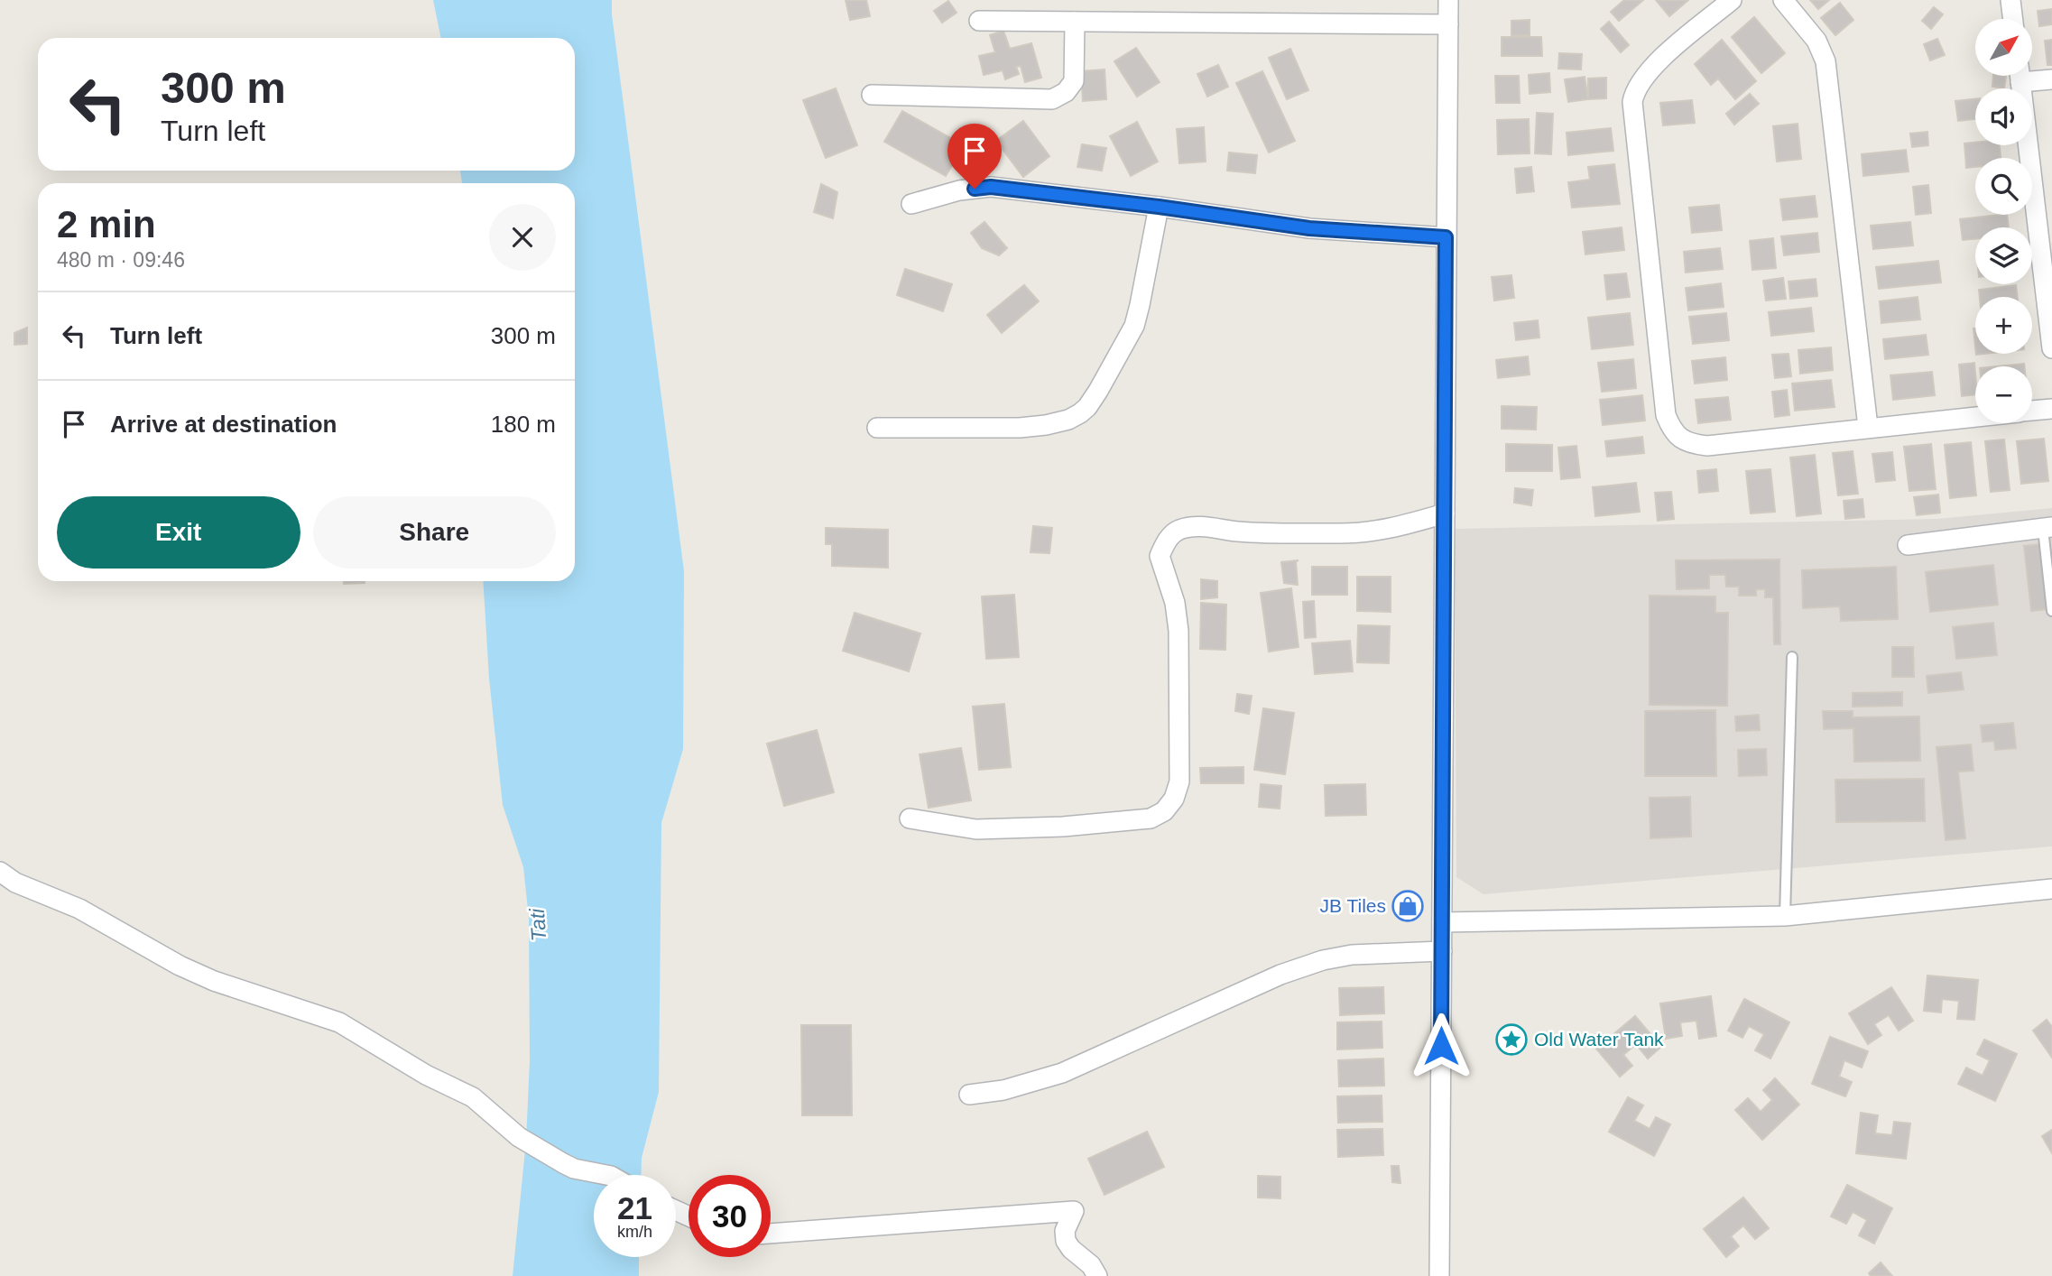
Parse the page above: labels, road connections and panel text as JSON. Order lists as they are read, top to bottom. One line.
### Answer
{"water":["Tati"],"places":{"shop":["JB Tiles"],"place":["Old Water Tank"]},"north":"top right","page":{"map_buttons":["+","−"],"turn":["300 m","Turn left"],"heading":["2 min","480 m · 09:46"],"list":[{"name":"Turn left","value":"300 m"},{"name":"Arrive at destination","value":"180 m"}],"buttons":["Exit","Share"],"speed":"21 km/h","limit":"30"}}
